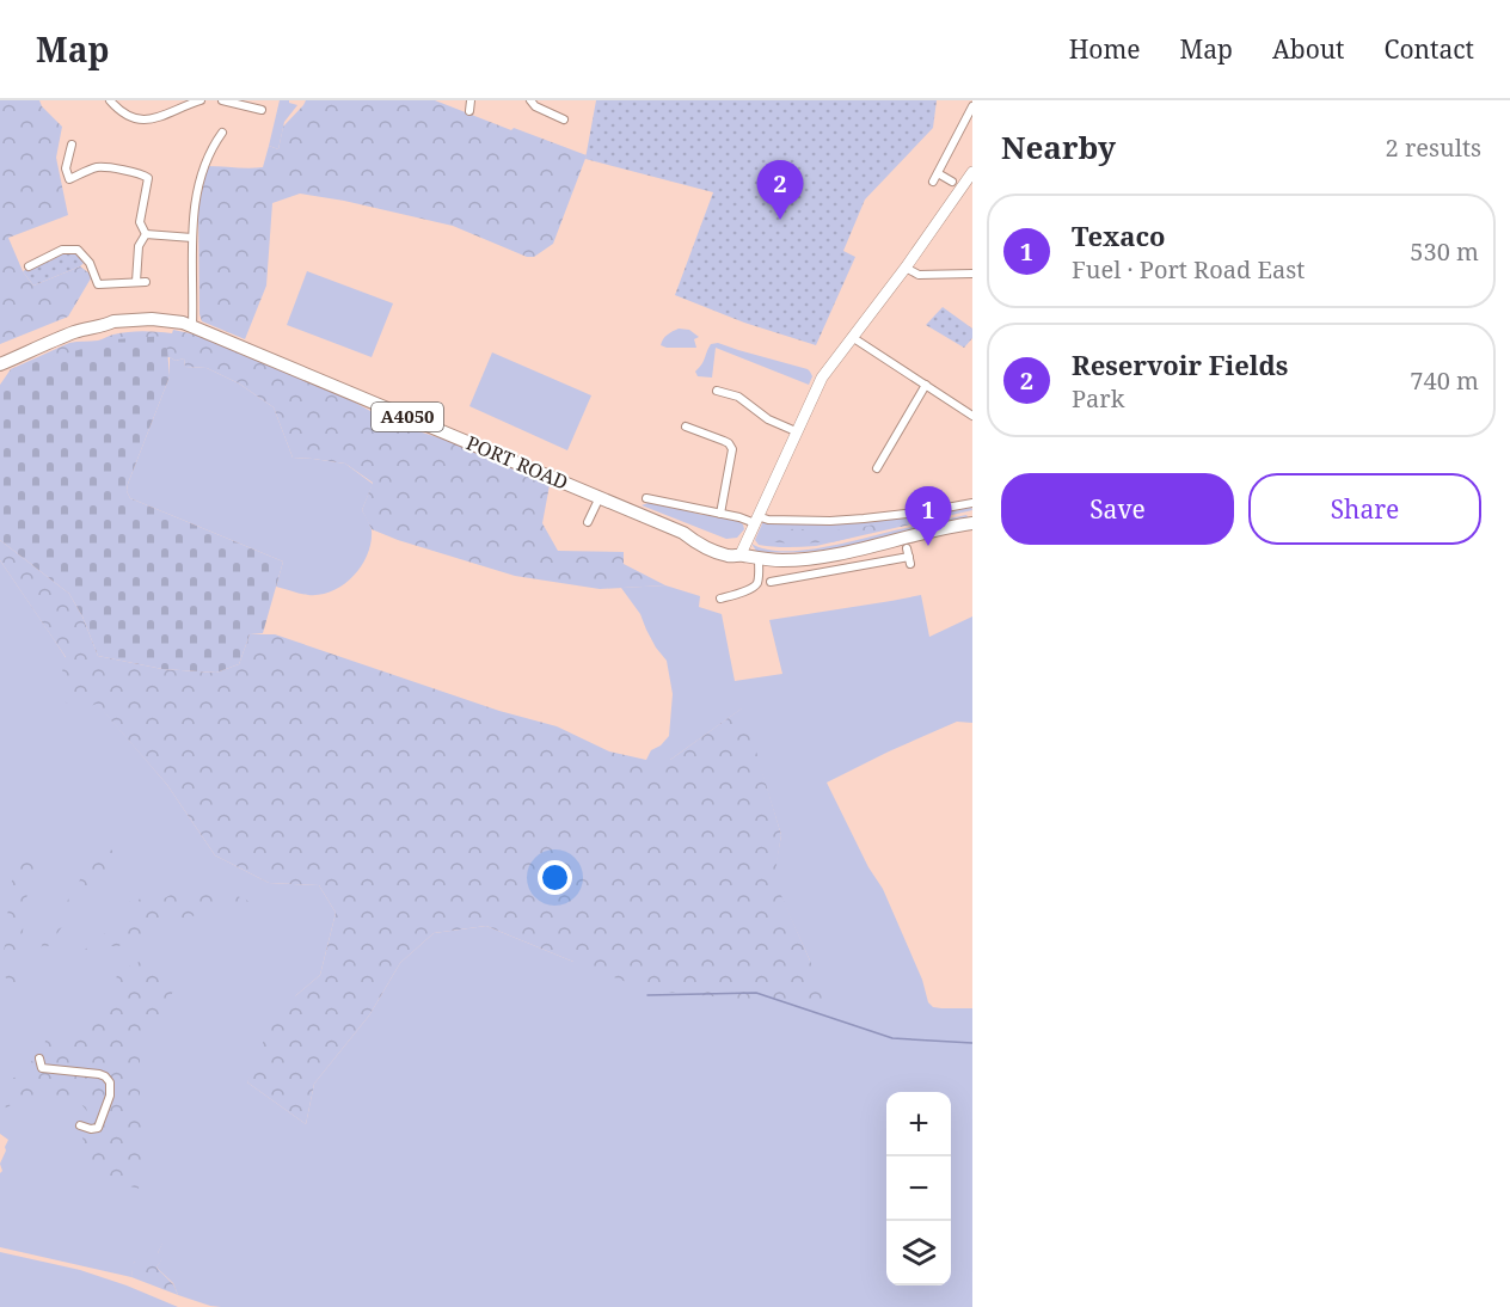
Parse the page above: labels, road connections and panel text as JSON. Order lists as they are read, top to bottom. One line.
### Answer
{"streets":{"main road":["A4050","PORT ROAD"]},"crossings":[["A4050","PORT ROAD"]],"page":{"header":"Map","nav":["Home","Map","About","Contact"],"heading":["Nearby","2 results"],"pins":["2","1"],"list":[{"mark":"1","name":"Texaco","note":"Fuel · Port Road East","value":"530 m"},{"mark":"2","name":"Reservoir Fields","note":"Park","value":"740 m"}],"buttons":["Save","Share"],"map_buttons":["+","−"]}}
